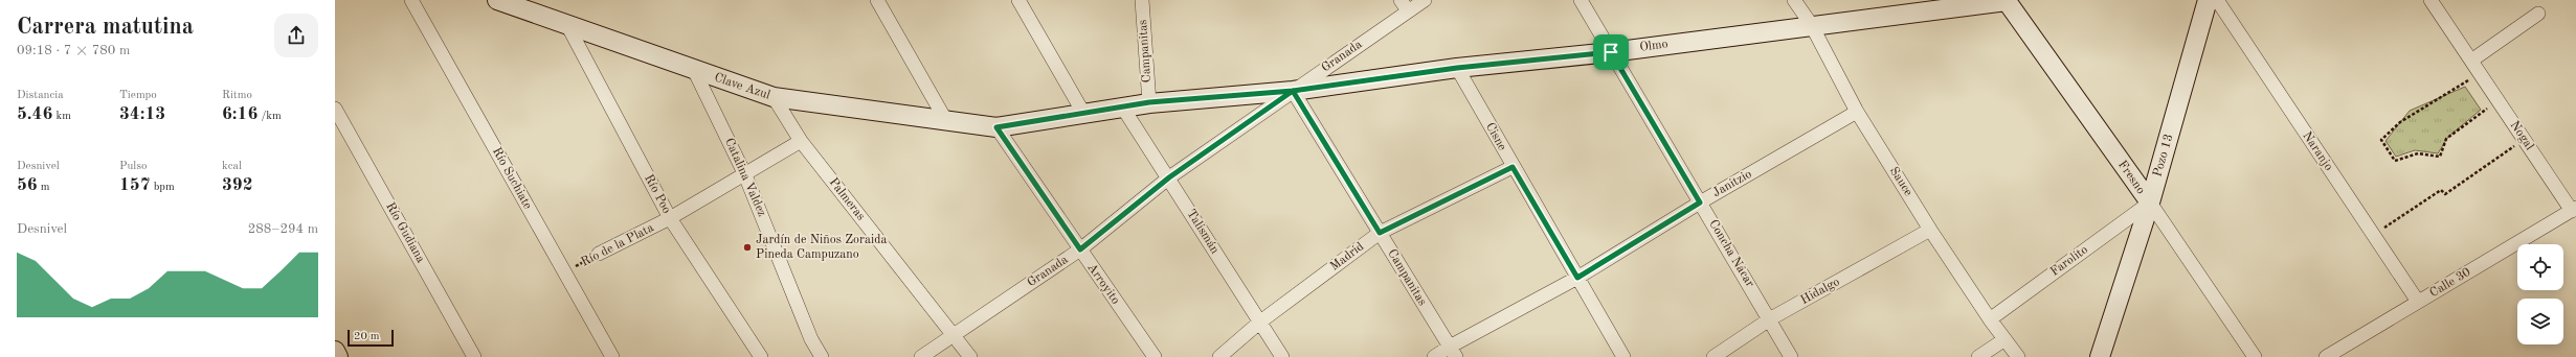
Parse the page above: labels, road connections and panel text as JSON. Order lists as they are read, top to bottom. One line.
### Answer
{"streets":{"main road":["Olmo","Clave Azul","Pozo 13","Fresno"],"street":["Campanitas","Granada","Nogal","Cisne","Naranjo","Catalina Valdez","Río Suchiate","Sauce","Janitzio","Río Poo","Palmeras","Talismán","Río Gudiana","Río de la Plata","Concha Nácar","Madrid","Farolito","Calle 30","Arroyito","Hidalgo"]},"crossings":[["Olmo","Campanitas"],["Olmo","Granada"],["Olmo","Clave Azul"],["Olmo","Cisne"],["Olmo","Fresno"],["Olmo","Sauce"],["Olmo","Talismán"],["Olmo","Concha Nácar"],["Olmo","Arroyito"],["Campanitas","Granada"],["Campanitas","Janitzio"],["Campanitas","Madrid"],["Granada","Palmeras"],["Granada","Talismán"],["Granada","Arroyito"],["Clave Azul","Catalina Valdez"],["Clave Azul","Río Poo"],["Clave Azul","Palmeras"],["Clave Azul","Arroyito"],["Nogal","Calle 30"],["Cisne","Janitzio"],["Cisne","Madrid"],["Naranjo","Calle 30"],["Pozo 13","Fresno"],["Pozo 13","Farolito"],["Catalina Valdez","Río de la Plata"],["Fresno","Farolito"],["Río Suchiate","Río de la Plata"],["Sauce","Janitzio"],["Sauce","Farolito"],["Sauce","Hidalgo"],["Janitzio","Concha Nácar"],["Río Poo","Río de la Plata"],["Palmeras","Río de la Plata"],["Talismán","Madrid"],["Concha Nácar","Hidalgo"]],"places":["Jardín de Niños Zoraida Pineda Campuzano"],"scale_bar":"20 m","page":{"heading":["Carrera matutina","09:18 · 7 × 780 m"],"stats":[["Distancia","5.46 km"],["Tiempo","34:13"],["Ritmo","6:16 /km"],["Desnivel","56 m"],["Pulso","157 bpm"],["kcal","392"]],"chart":["Desnivel","288–294 m"],"scale":"20 m"}}
